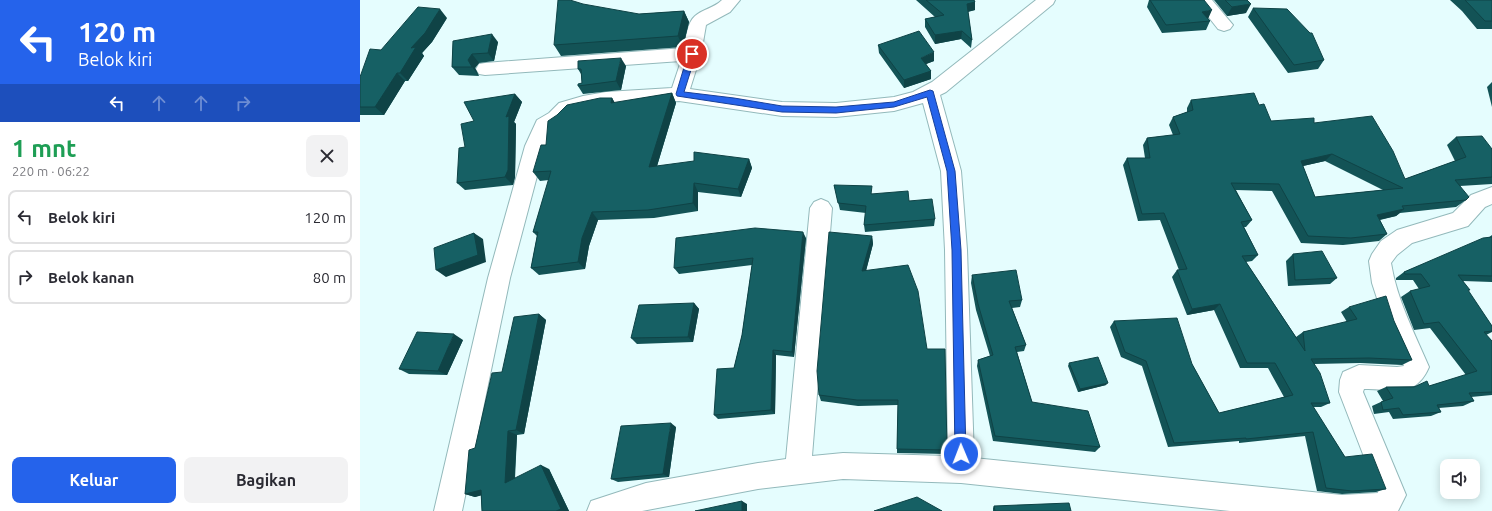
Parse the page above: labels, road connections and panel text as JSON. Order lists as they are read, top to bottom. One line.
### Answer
{"page":{"turn":["120 m","Belok kiri"],"heading":["1 mnt","220 m · 06:22"],"list":[{"name":"Belok kiri","value":"120 m"},{"name":"Belok kanan","value":"80 m"}],"buttons":["Keluar","Bagikan"]}}
